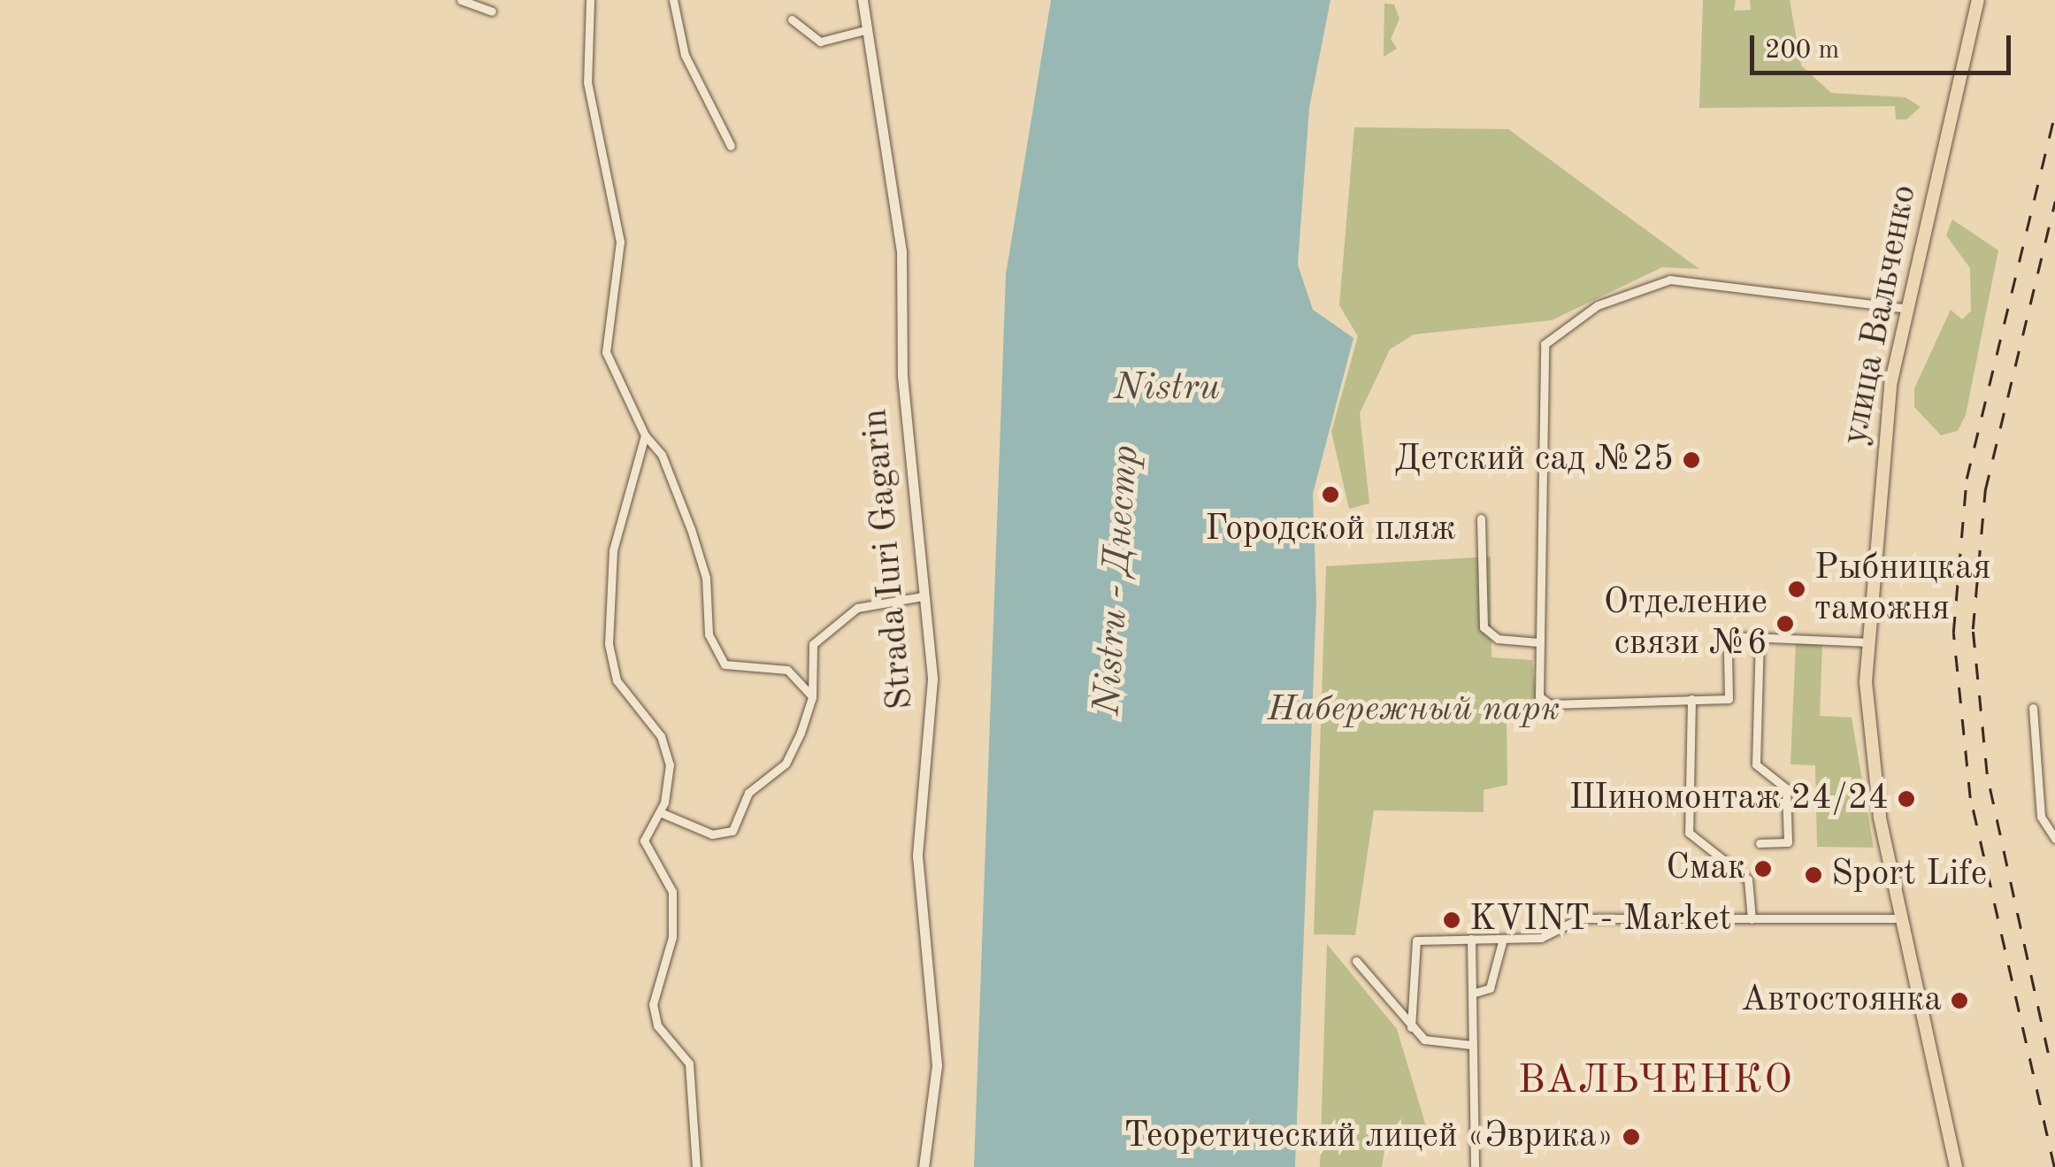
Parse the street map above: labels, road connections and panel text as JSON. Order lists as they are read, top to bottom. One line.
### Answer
{"streets":{"main road":["улица Вальченко","Strada Iuri Gagarin"]},"districts":["ВАЛЬЧЕНКО"],"water":["Nistru","Nistru - Днестр"],"parks":["Набережный парк"],"places":["Детский сад №25","Городской пляж","Рыбницкая таможня","Отделение связи №6","Шиномонтаж 24/24","Смак","Sport Life","KVINT - Market","Автостоянка","Теоретический лицей «Эврика»"],"scale_bar":"200 m"}
